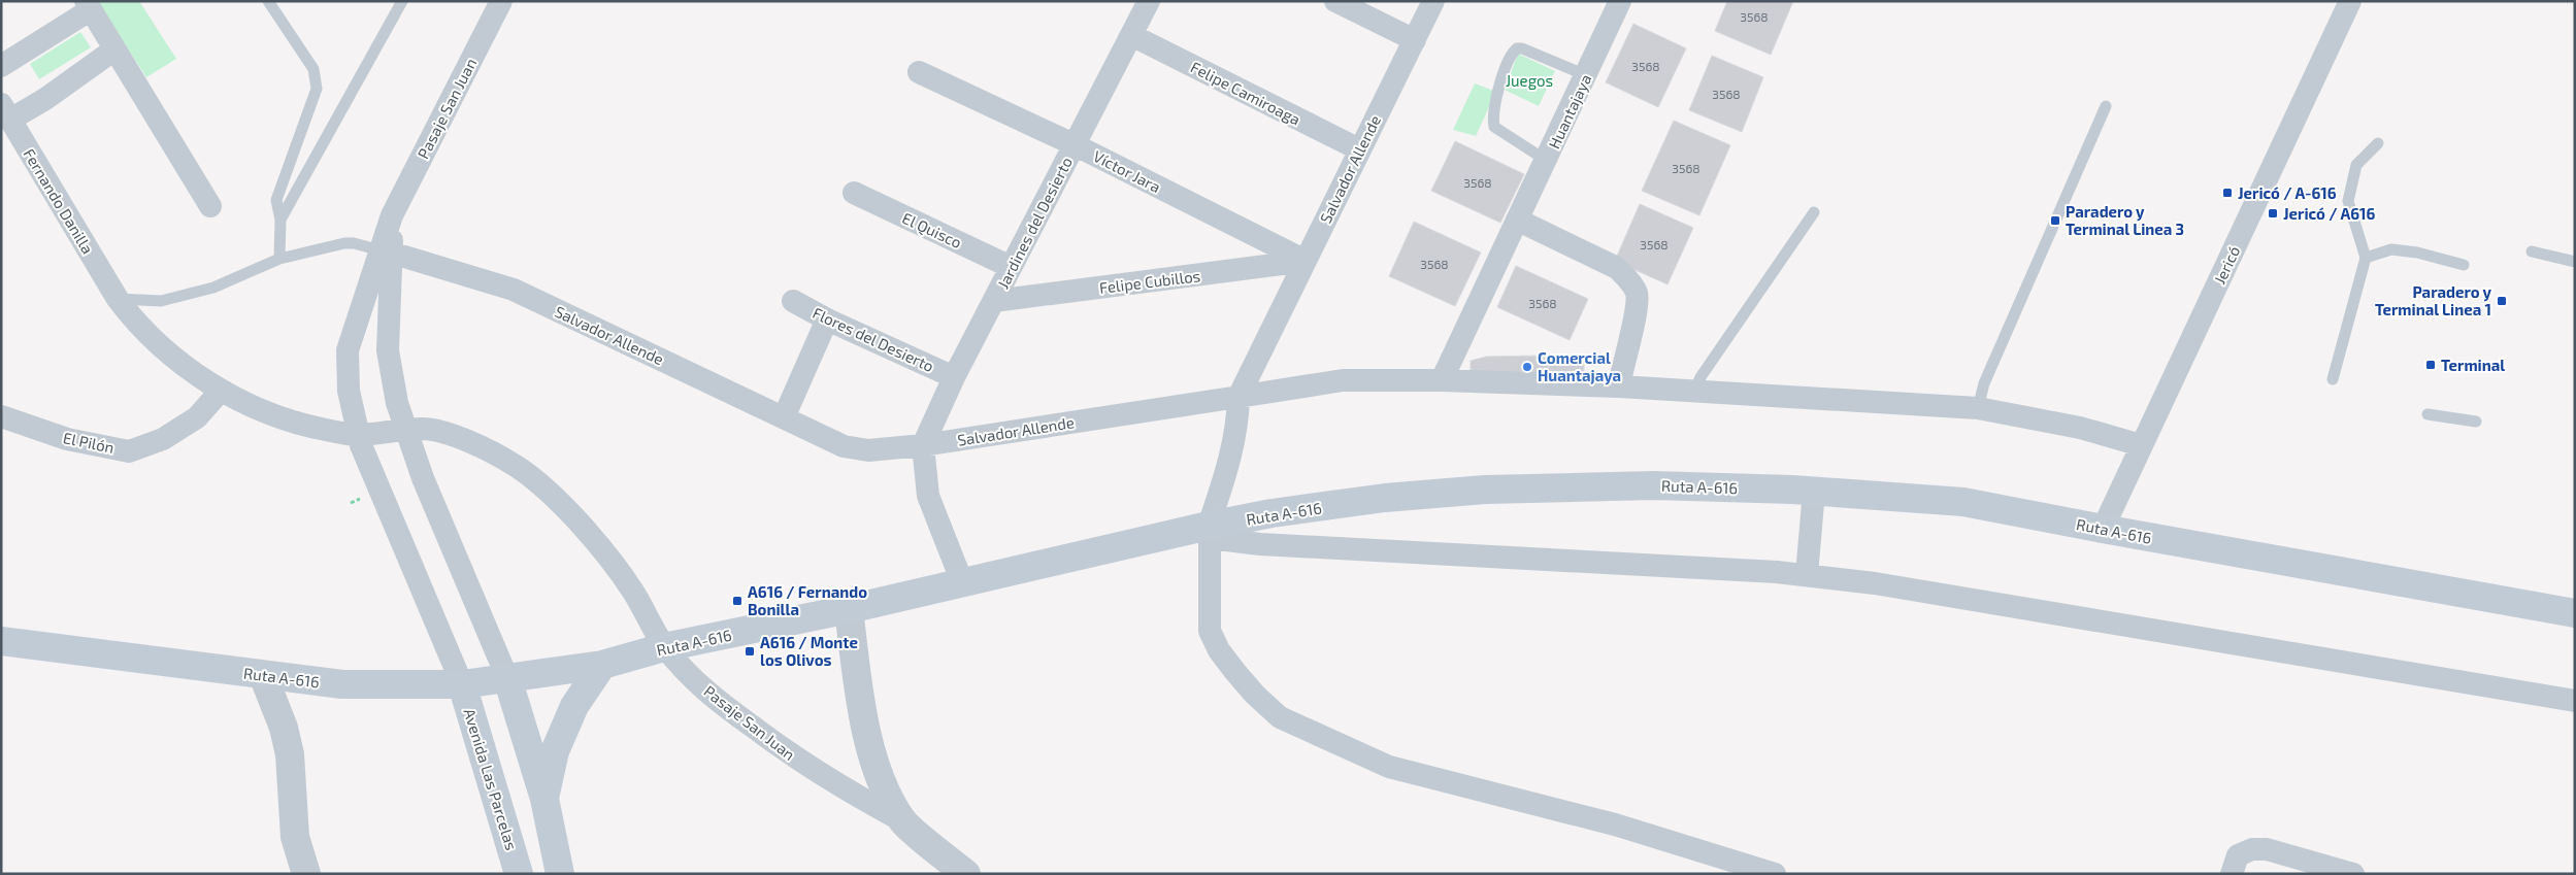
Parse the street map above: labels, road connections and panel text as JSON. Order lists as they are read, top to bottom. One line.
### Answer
{"streets":{"main road":["Ruta A-616","Avenida Las Parcelas"],"street":["Felipe Camiroaga","Pasaje San Juan","Huantajaya","Salvador Allende","Víctor Jara","Fernando Danilla","Jardines del Desierto","El Quisco","Jericó","Felipe Cubillos","Flores del Desierto","El Pilón"]},"crossings":[["Felipe Camiroaga","Salvador Allende"],["Felipe Camiroaga","Jardines del Desierto"],["Pasaje San Juan","Salvador Allende"],["Pasaje San Juan","Fernando Danilla"],["Pasaje San Juan","El Pilón"],["Pasaje San Juan","Ruta A-616"],["Pasaje San Juan","Avenida Las Parcelas"],["Salvador Allende","Víctor Jara"],["Salvador Allende","Jardines del Desierto"],["Salvador Allende","Felipe Cubillos"],["Víctor Jara","Jardines del Desierto"],["Víctor Jara","Felipe Cubillos"],["Jardines del Desierto","El Quisco"],["Jardines del Desierto","Felipe Cubillos"],["Jardines del Desierto","Flores del Desierto"],["Jericó","Ruta A-616"],["Ruta A-616","Avenida Las Parcelas"]],"parks":["Juegos"],"places":{"transit":["Jericó / A-616","Jericó / A616","Paradero y Terminal Linea 3","Paradero y Terminal Linea 1","Terminal","A616 / Fernando Bonilla","A616 / Monte los Olivos"],"other":["Comercial Huantajaya"]},"house_numbers":["3568","3568","3568","3568","3568","3568","3568","3568"]}
